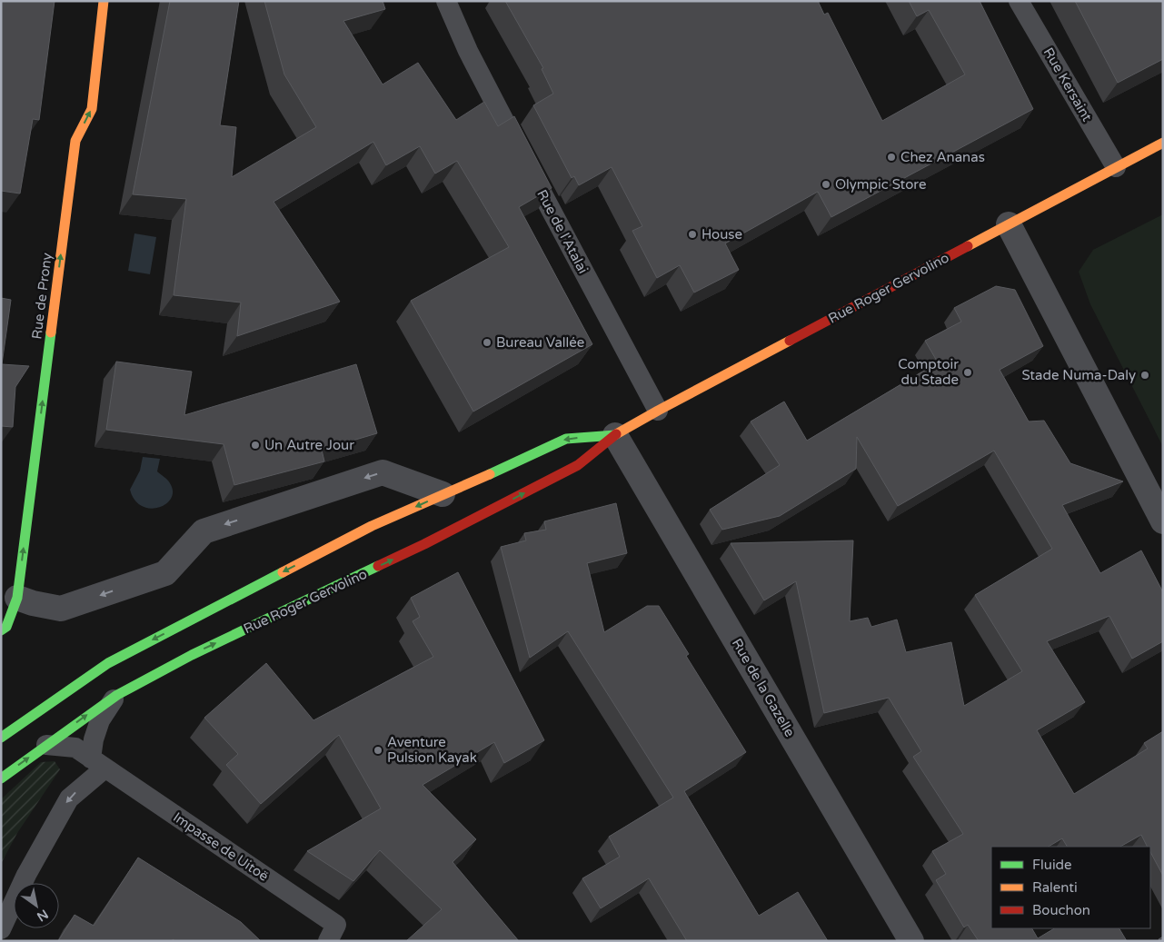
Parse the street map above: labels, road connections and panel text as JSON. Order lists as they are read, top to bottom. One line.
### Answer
{"streets":{"main road":["Rue Roger Gervolino","Rue de Prony"],"street":["Rue de la Gazelle"],"lane":["Rue Kersaint","Rue de l'Atalai","Impasse de Uitoë"]},"crossings":[["Rue Kersaint","Rue Roger Gervolino"],["Rue de l'Atalai","Rue Roger Gervolino"],["Rue Roger Gervolino","Rue de la Gazelle"]],"one_way":["Rue de Prony"],"places":["Chez Ananas","Olympic Store","House","Bureau Vallée","Comptoir du Stade","Stade Numa-Daly","Un Autre Jour","Aventure Pulsion Kayak"],"legend":["Fluide","Ralenti","Bouchon"],"north":"bottom right"}
